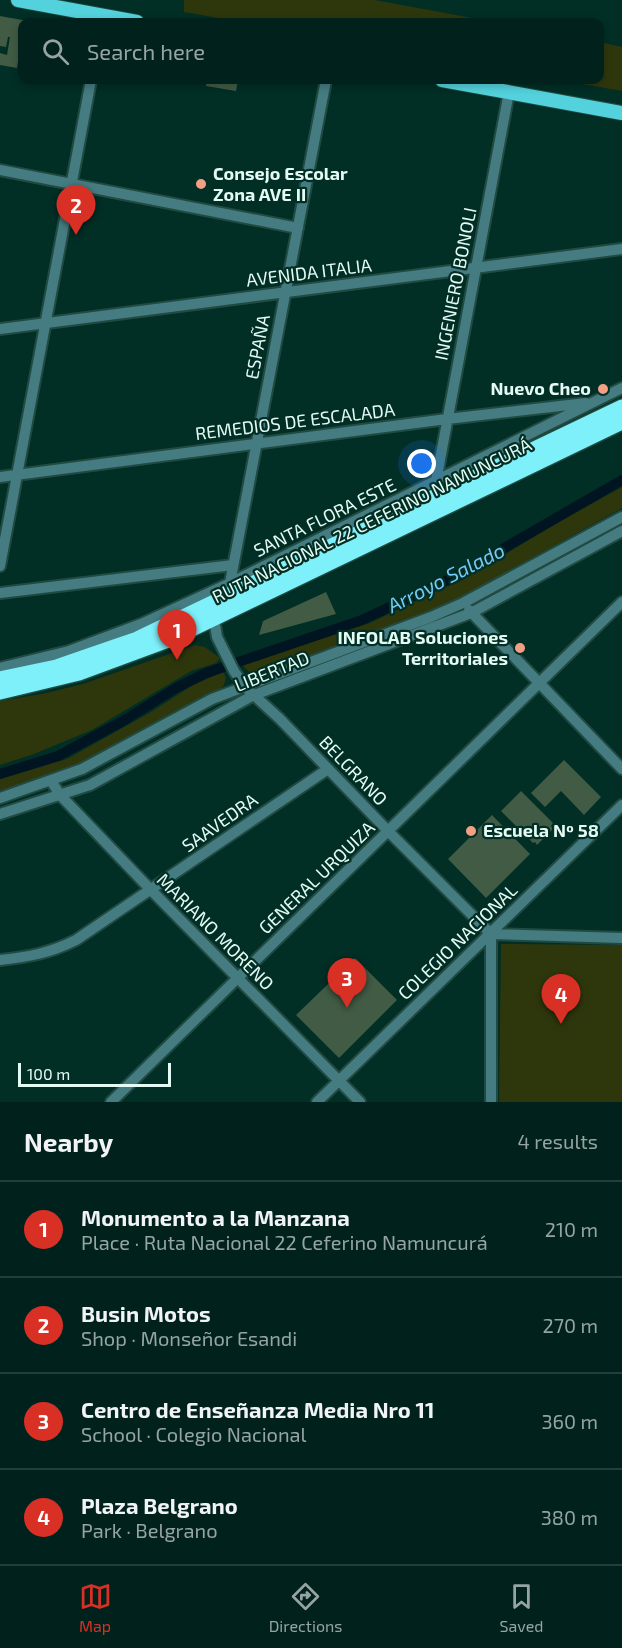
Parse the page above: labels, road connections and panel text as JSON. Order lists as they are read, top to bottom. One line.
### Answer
{"streets":{"highway":["RUTA NACIONAL 22 CEFERINO NAMUNCURÁ"],"street":["AVENIDA ITALIA","INGENIERO BONOLI","ESPAÑA","REMEDIOS DE ESCALADA","SANTA FLORA ESTE","LIBERTAD","BELGRANO","SAAVEDRA","GENERAL URQUIZA","MARIANO MORENO","COLEGIO NACIONAL"]},"crossings":[["AVENIDA ITALIA","INGENIERO BONOLI"],["AVENIDA ITALIA","ESPAÑA"],["INGENIERO BONOLI","REMEDIOS DE ESCALADA"],["INGENIERO BONOLI","SANTA FLORA ESTE"],["ESPAÑA","REMEDIOS DE ESCALADA"],["ESPAÑA","SANTA FLORA ESTE"],["ESPAÑA","RUTA NACIONAL 22 CEFERINO NAMUNCURÁ"],["ESPAÑA","BELGRANO"],["REMEDIOS DE ESCALADA","SANTA FLORA ESTE"],["RUTA NACIONAL 22 CEFERINO NAMUNCURÁ","BELGRANO"],["LIBERTAD","BELGRANO"],["LIBERTAD","MARIANO MORENO"],["BELGRANO","SAAVEDRA"],["BELGRANO","GENERAL URQUIZA"],["BELGRANO","COLEGIO NACIONAL"],["SAAVEDRA","MARIANO MORENO"],["GENERAL URQUIZA","MARIANO MORENO"],["MARIANO MORENO","COLEGIO NACIONAL"]],"water":["Arroyo Salado"],"places":["Consejo Escolar Zona AVE II","Nuevo Cheo","INFOLAB Soluciones Territoriales","Escuela Nº 58"],"scale_bar":"100 m","page":{"search":"Search here","pins":["2","1","3","4"],"scale":"100 m","heading":["Nearby","4 results"],"list":[{"mark":"1","name":"Monumento a la Manzana","note":"Place · Ruta Nacional 22 Ceferino Namuncurá","value":"210 m"},{"mark":"2","name":"Busin Motos","note":"Shop · Monseñor Esandi","value":"270 m"},{"mark":"3","name":"Centro de Enseñanza Media Nro 11","note":"School · Colegio Nacional","value":"360 m"},{"mark":"4","name":"Plaza Belgrano","note":"Park · Belgrano","value":"380 m"}],"nav":["Map","Directions","Saved"]}}
